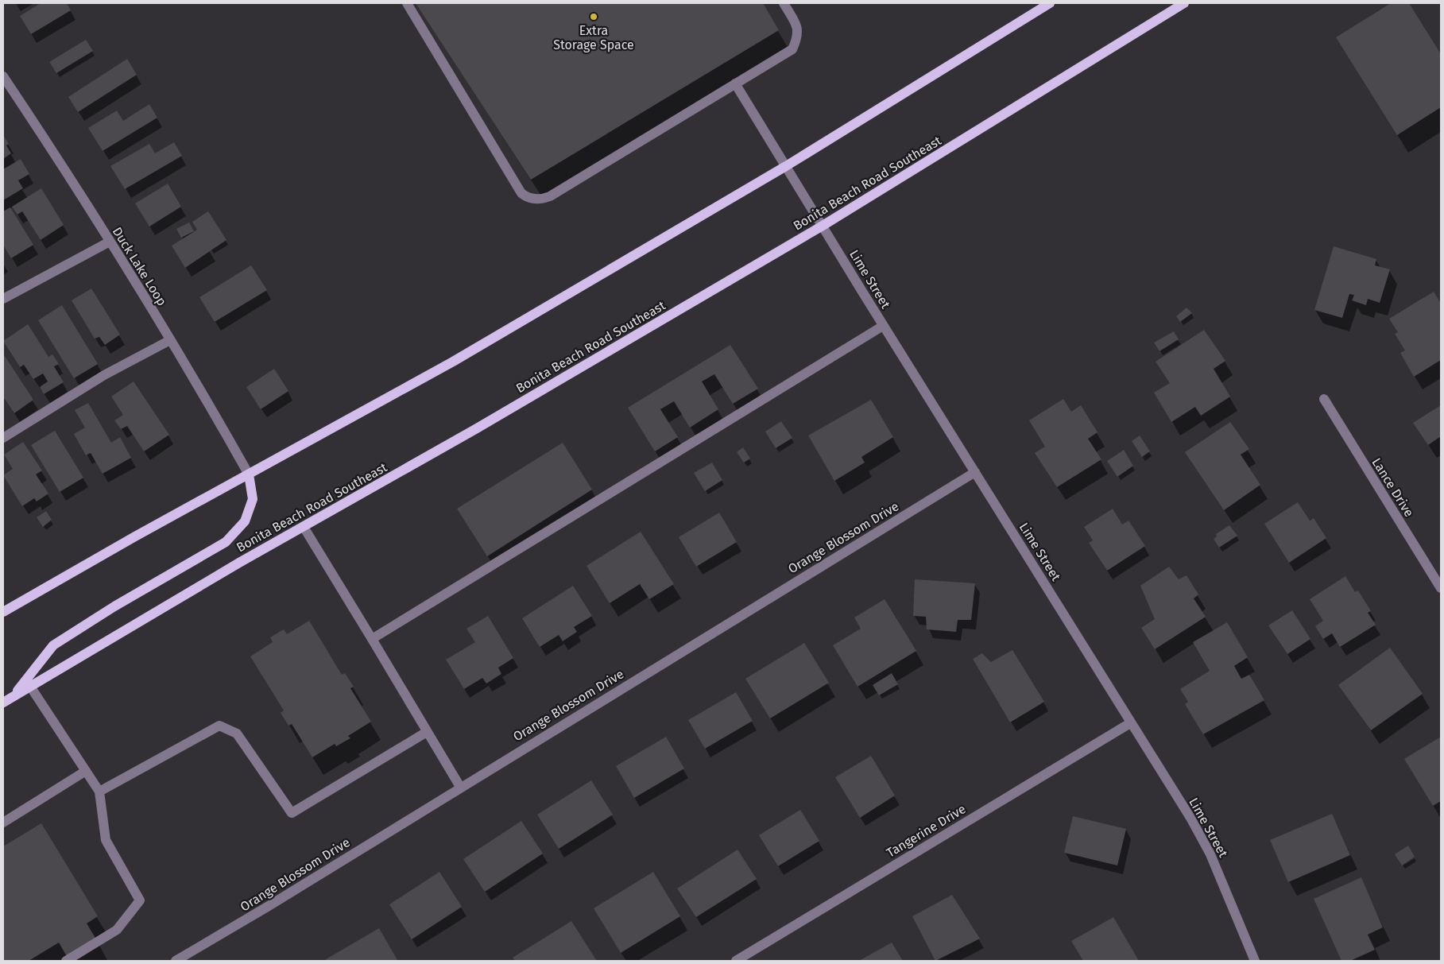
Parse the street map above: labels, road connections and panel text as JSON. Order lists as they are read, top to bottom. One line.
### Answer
{"streets":{"main road":["Bonita Beach Road Southeast"],"street":["Duck Lake Loop","Lime Street","Lance Drive","Orange Blossom Drive","Tangerine Drive"]},"crossings":[["Bonita Beach Road Southeast","Lime Street"],["Lime Street","Orange Blossom Drive"],["Lime Street","Tangerine Drive"]],"places":["Extra Storage Space"]}
